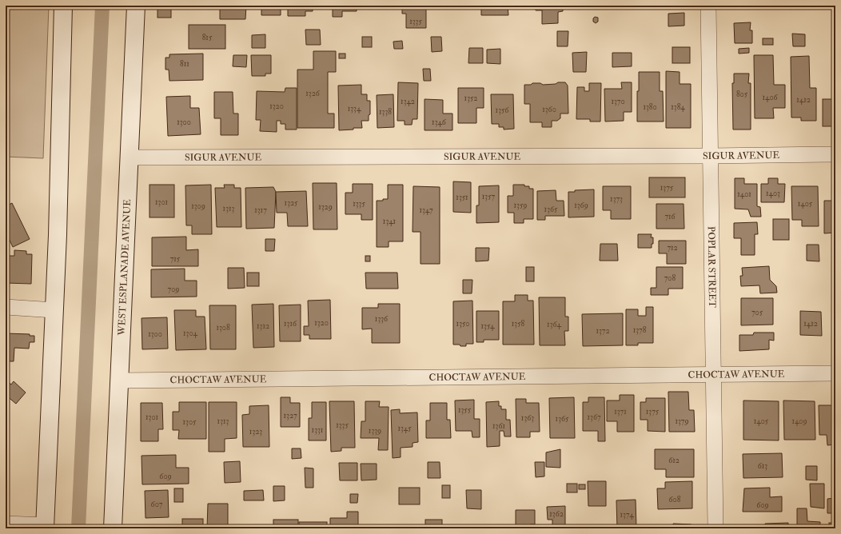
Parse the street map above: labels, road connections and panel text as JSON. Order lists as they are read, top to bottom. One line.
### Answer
{"streets":{"main road":["WEST ESPLANADE AVENUE"],"street":["SIGUR AVENUE","POPLAR STREET","CHOCTAW AVENUE"]},"crossings":[["SIGUR AVENUE","WEST ESPLANADE AVENUE"],["SIGUR AVENUE","POPLAR STREET"],["WEST ESPLANADE AVENUE","CHOCTAW AVENUE"],["POPLAR STREET","CHOCTAW AVENUE"]],"house_numbers":["1335","815","811","1326","805","1406","1352","1412","1342","1370","1320","1380","1384","1334","1360","1356","1338","1300","1346","1375","1403","1401","1357","1351","1373","1301","1325","1335","1405","1359","1369","1309","1329","1313","1365","1317","1347","716","1341","712","715","708","709","705","1336","1320","1316","1350","1358","1412","1364","1312","1354","1308","1378","1372","1304","1300","1355","1371","1375","1327","1301","1367","1363","1365","1313","1379","1405","1409","1305","1335","1361","1345","1331","1339","1323","612","613","609","608","607","609","1362","1374"]}
